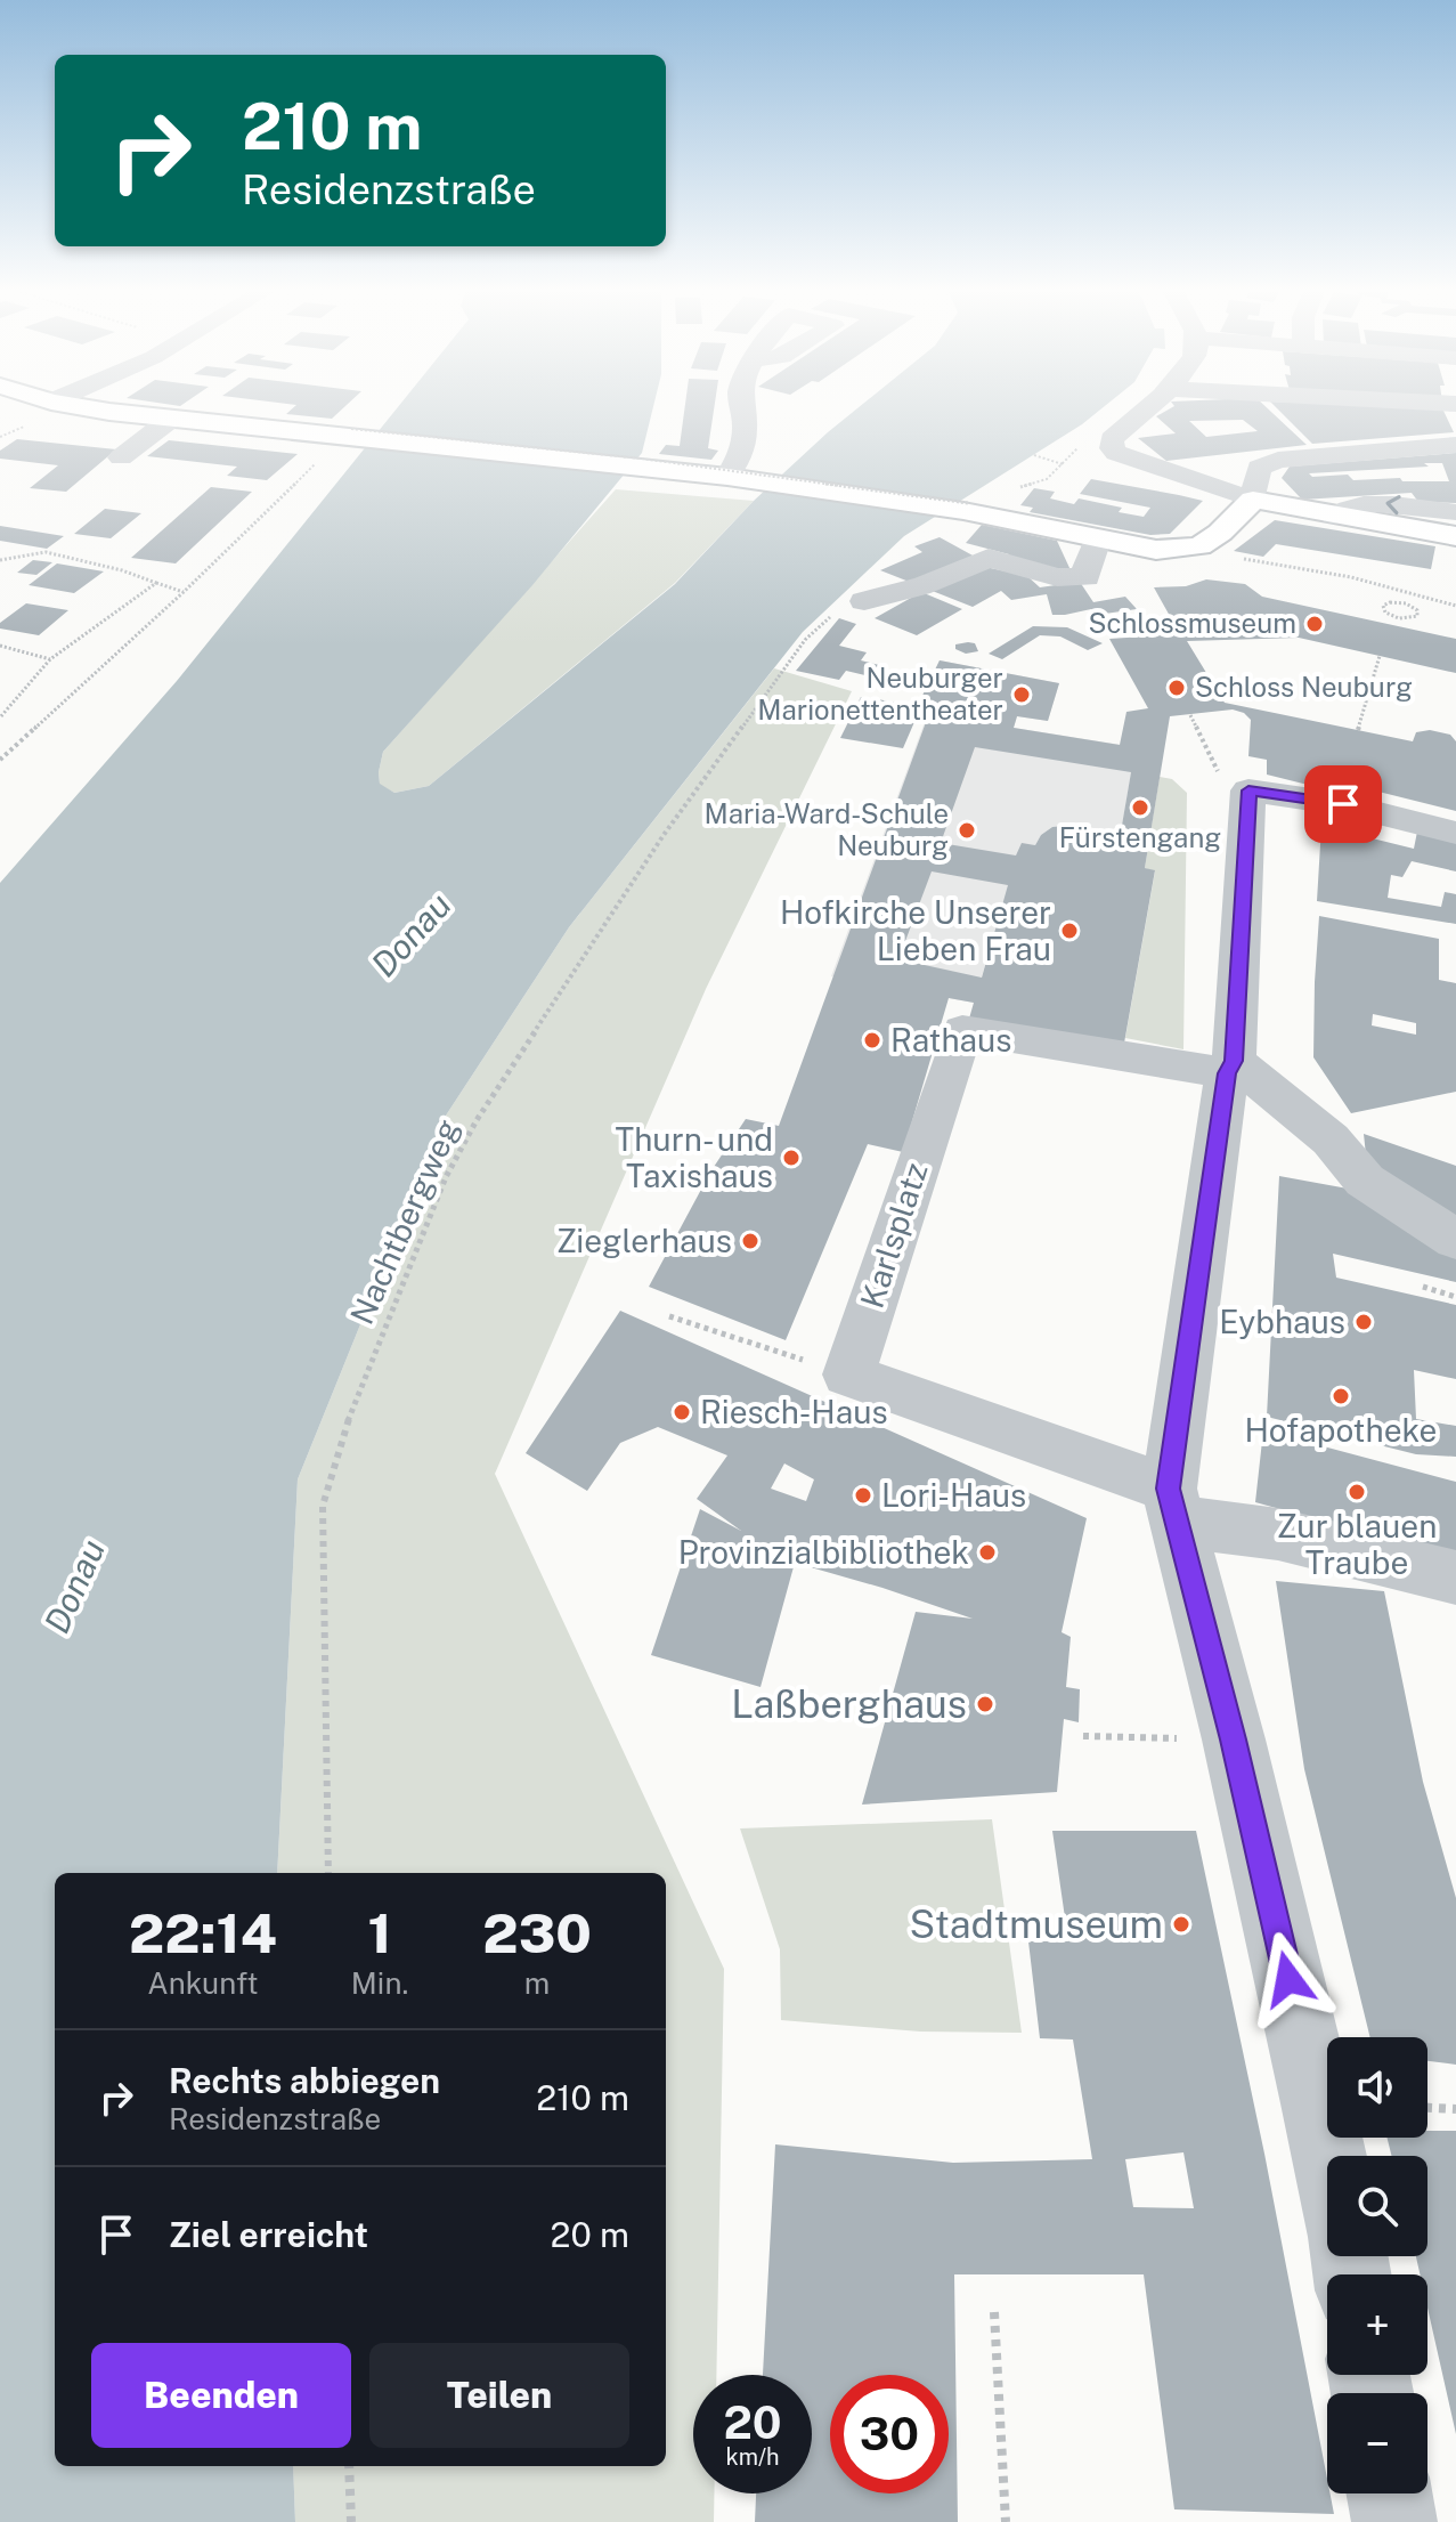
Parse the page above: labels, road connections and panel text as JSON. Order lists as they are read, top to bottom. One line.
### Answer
{"streets":{"street":["Karlsplatz"],"path":["Nachtbergweg"]},"water":["Donau"],"places":["Schlossmuseum","Schloss Neuburg","Neuburger Marionettentheater","Fürstengang","Maria-Ward-Schule Neuburg","Hofkirche Unserer Lieben Frau","Rathaus","Thurn- und Taxishaus","Zieglerhaus","Eybhaus","Hofapotheke","Riesch-Haus","Zur blauen Traube","Lori-Haus","Provinzialbibliothek","Laßberghaus","Stadtmuseum"],"page":{"turn":["210 m","Residenzstraße"],"eta":["22:14","Ankunft","1","Min.","230","m"],"list":[{"name":"Rechts abbiegen","note":"Residenzstraße","value":"210 m"},{"name":"Ziel erreicht","value":"20 m"}],"map_buttons":["+","−"],"buttons":["Beenden","Teilen"],"speed":"20 km/h","limit":"30"}}
